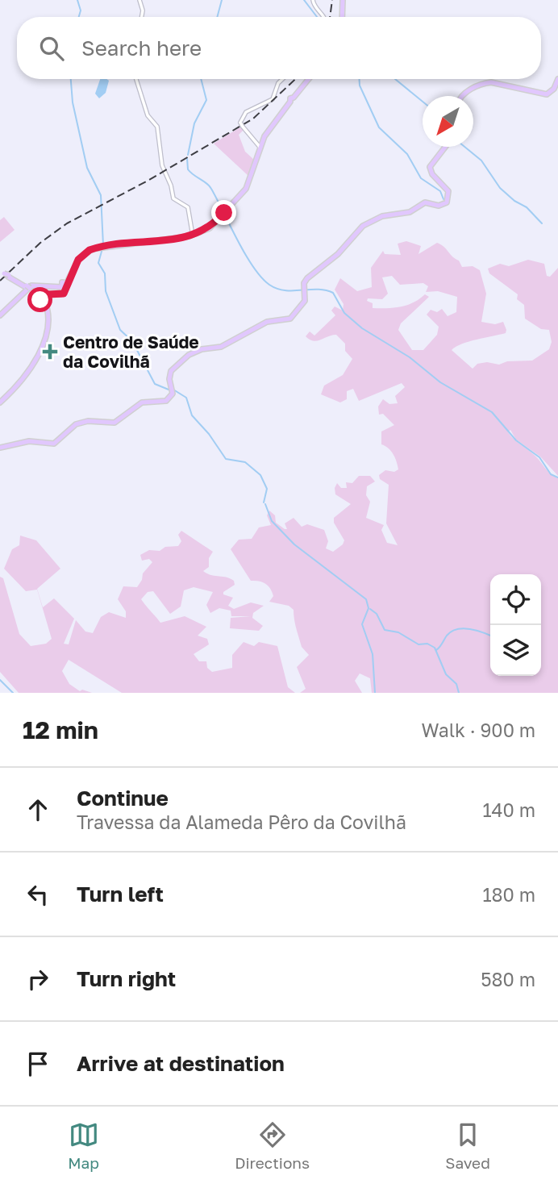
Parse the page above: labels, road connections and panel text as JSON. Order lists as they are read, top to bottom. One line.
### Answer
{"places":{"health":["Centro de Saúde da Covilhã"]},"north":"bottom left","page":{"search":"Search here","heading":["12 min","Walk · 900 m"],"list":[["Continue","Travessa da Alameda Pêro da Covilhã","140 m"],["Turn left","180 m"],["Turn right","580 m"],"Arrive at destination"],"nav":["Map","Directions","Saved"]}}
